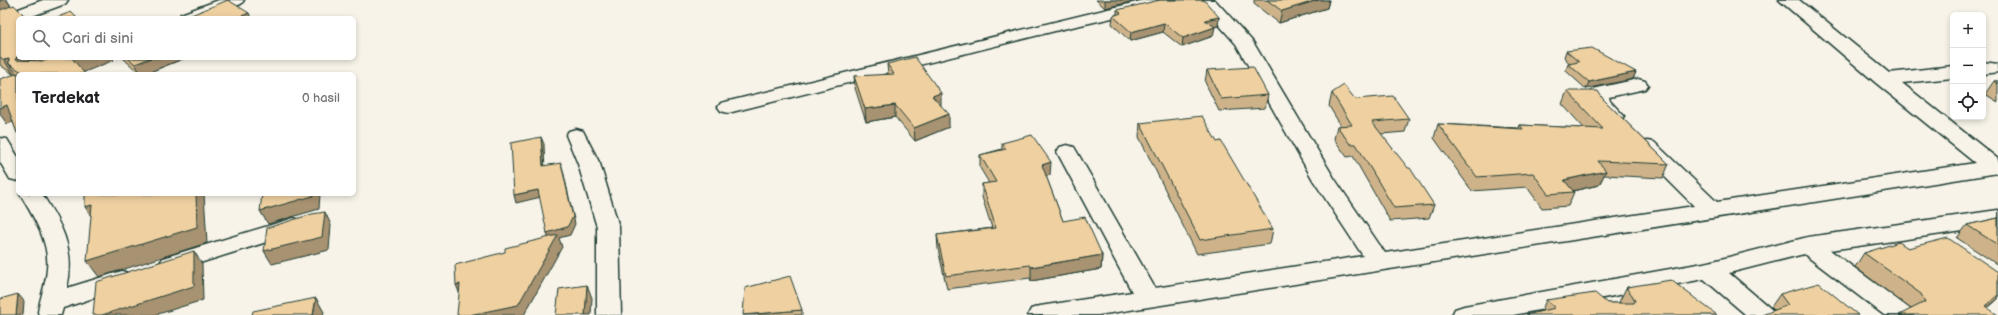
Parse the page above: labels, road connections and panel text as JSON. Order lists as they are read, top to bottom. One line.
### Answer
{"page":{"map_buttons":["+","−"],"search":"Cari di sini","heading":["Terdekat","0 hasil"]}}
